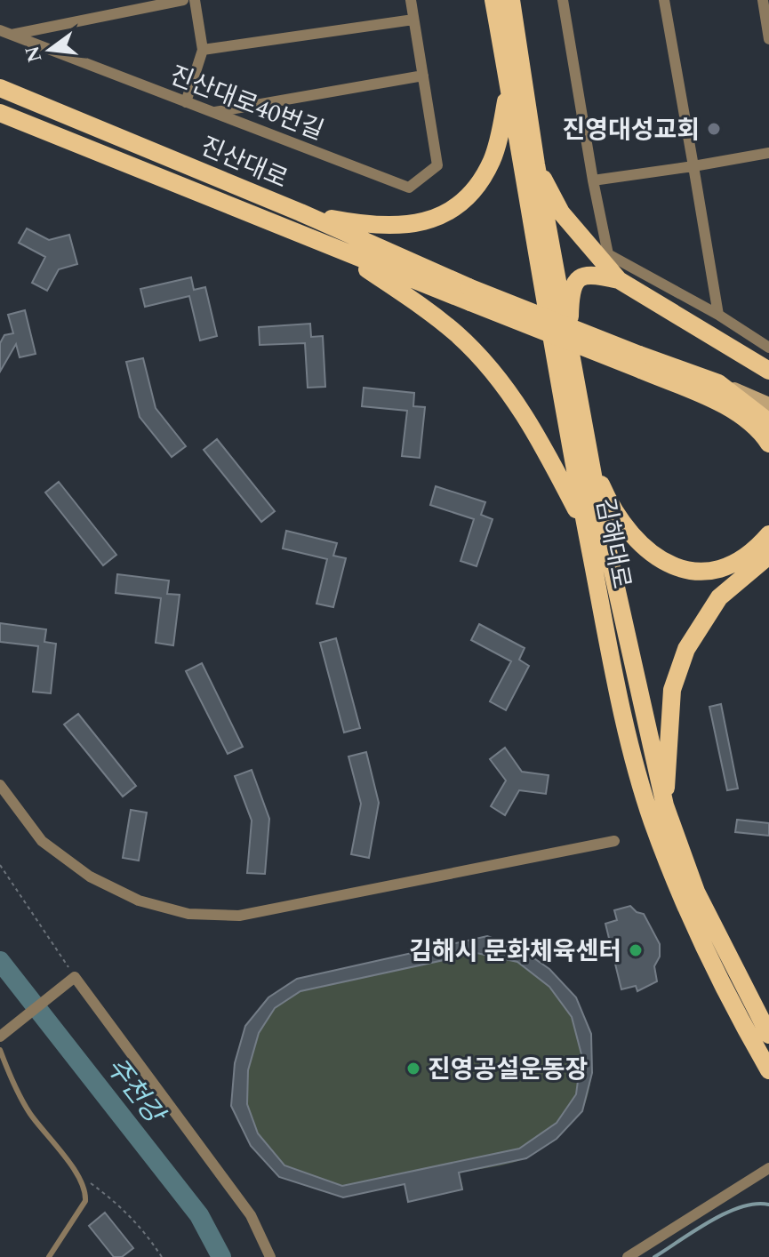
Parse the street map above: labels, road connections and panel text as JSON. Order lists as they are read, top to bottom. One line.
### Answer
{"streets":{"main road":["진산대로","김해대로"],"street":["진산대로40번길"]},"water":["주천강"],"places":["진영대성교회","김해시 문화체육센터","진영공설운동장"],"north":"left"}
